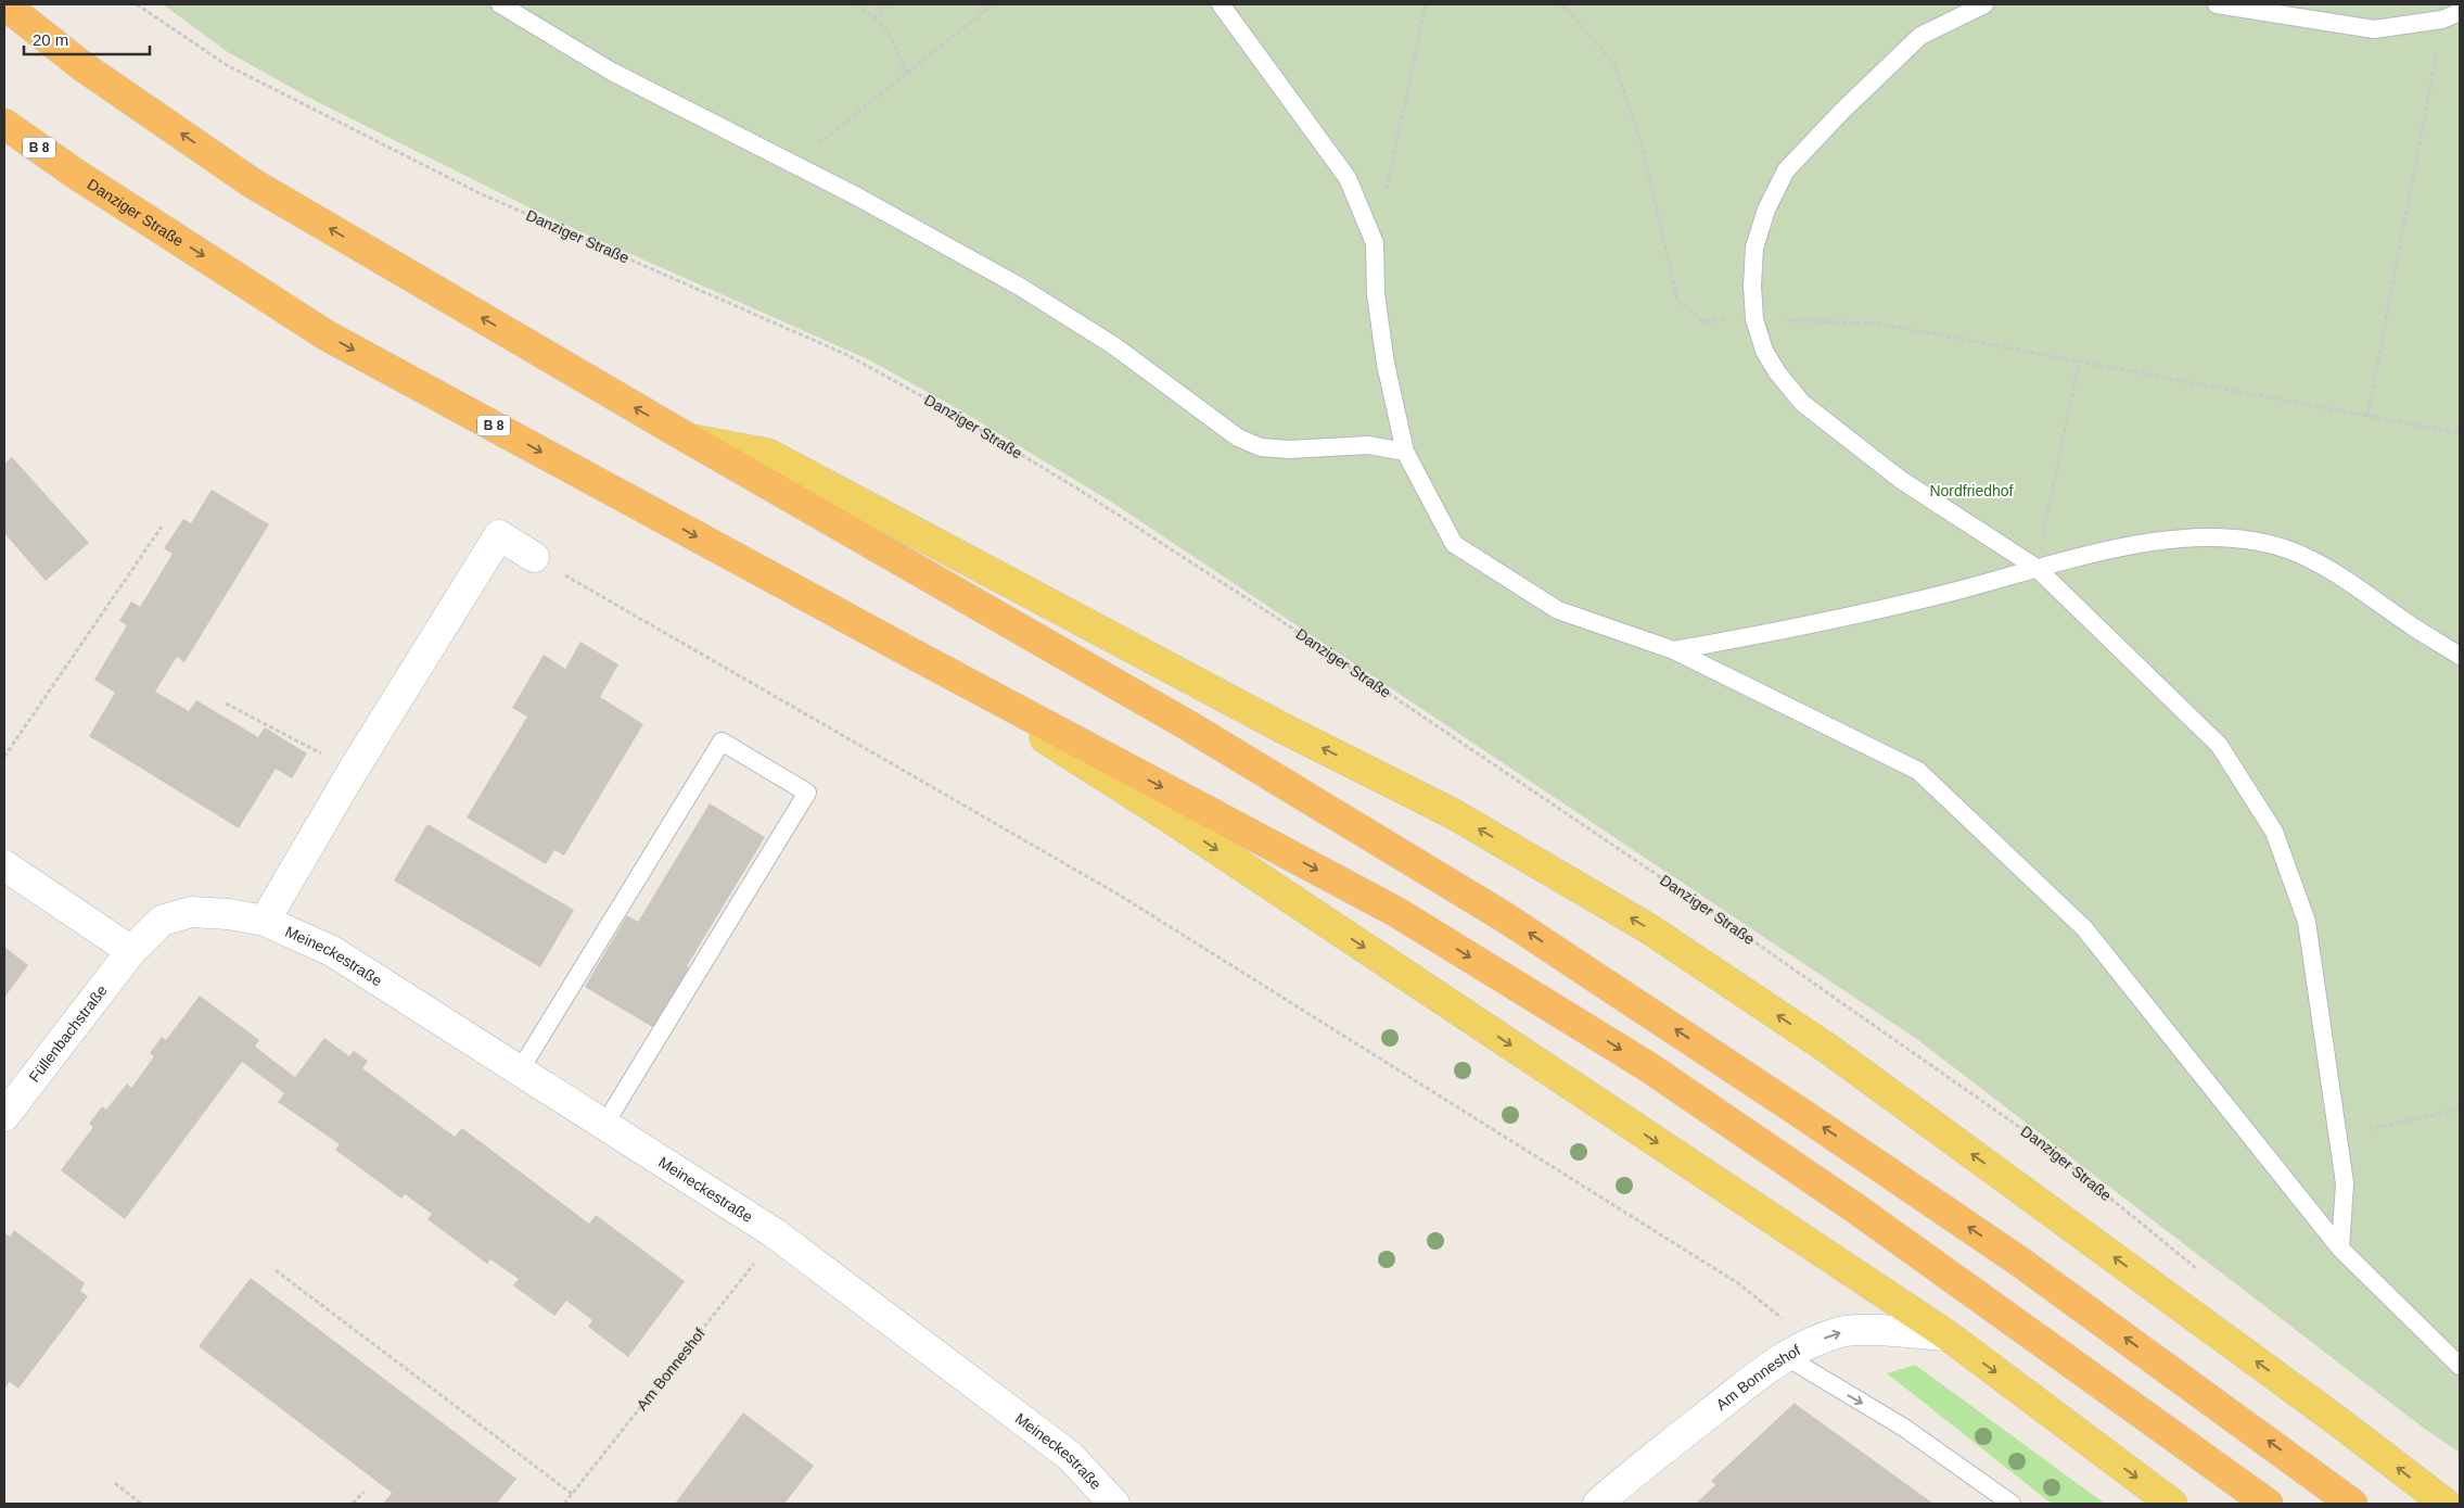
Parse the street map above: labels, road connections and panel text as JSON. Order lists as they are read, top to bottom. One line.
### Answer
{"streets":{"highway":["B 8","Danziger Straße"],"street":["Meineckestraße","Füllenbachstraße","Am Bonneshof"]},"crossings":[["Danziger Straße","Am Bonneshof"],["Meineckestraße","Füllenbachstraße"],["Meineckestraße","Am Bonneshof"]],"parks":["Nordfriedhof"],"scale_bar":"20 m"}
